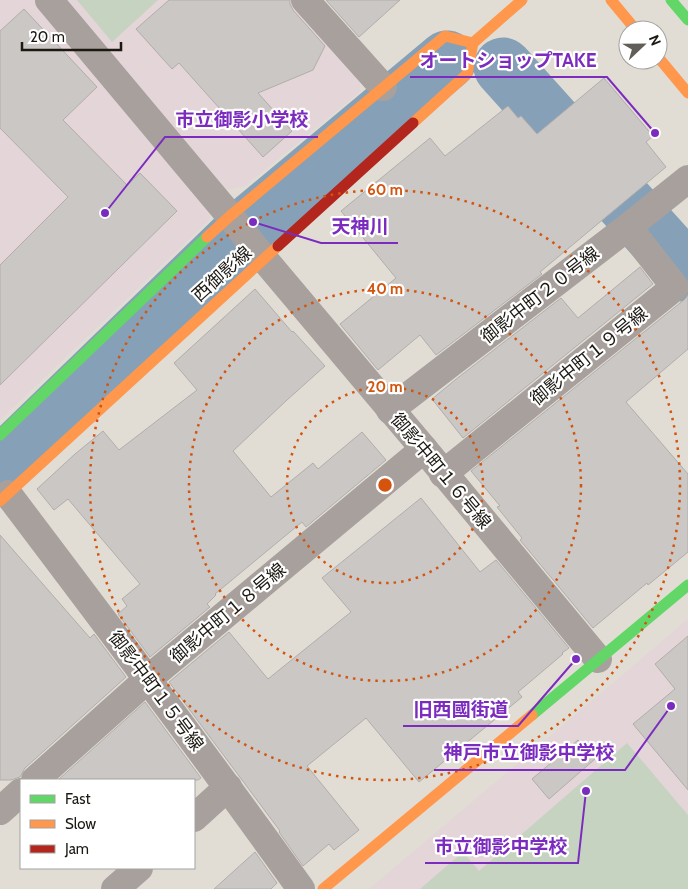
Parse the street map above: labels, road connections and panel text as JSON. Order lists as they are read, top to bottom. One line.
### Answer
{"streets":{"main road":["西御影線"],"street":["御影中町２０号線","御影中町１９号線","御影中町１６号線","御影中町１８号線","御影中町１５号線"]},"crossings":[["西御影線","御影中町１６号線"],["西御影線","御影中町１５号線"],["御影中町２０号線","御影中町１９号線"],["御影中町２０号線","御影中町１６号線"],["御影中町１９号線","御影中町１６号線"],["御影中町１６号線","御影中町１８号線"],["御影中町１８号線","御影中町１５号線"]],"places":["オートショップTAKE","市立御影小学校","天神川","旧西國街道","神戸市立御影中学校","市立御影中学校"],"legend":["Fast","Slow","Jam"],"scale_bar":"20 m","north":"right","rings":["60 m","40 m","20 m"]}
